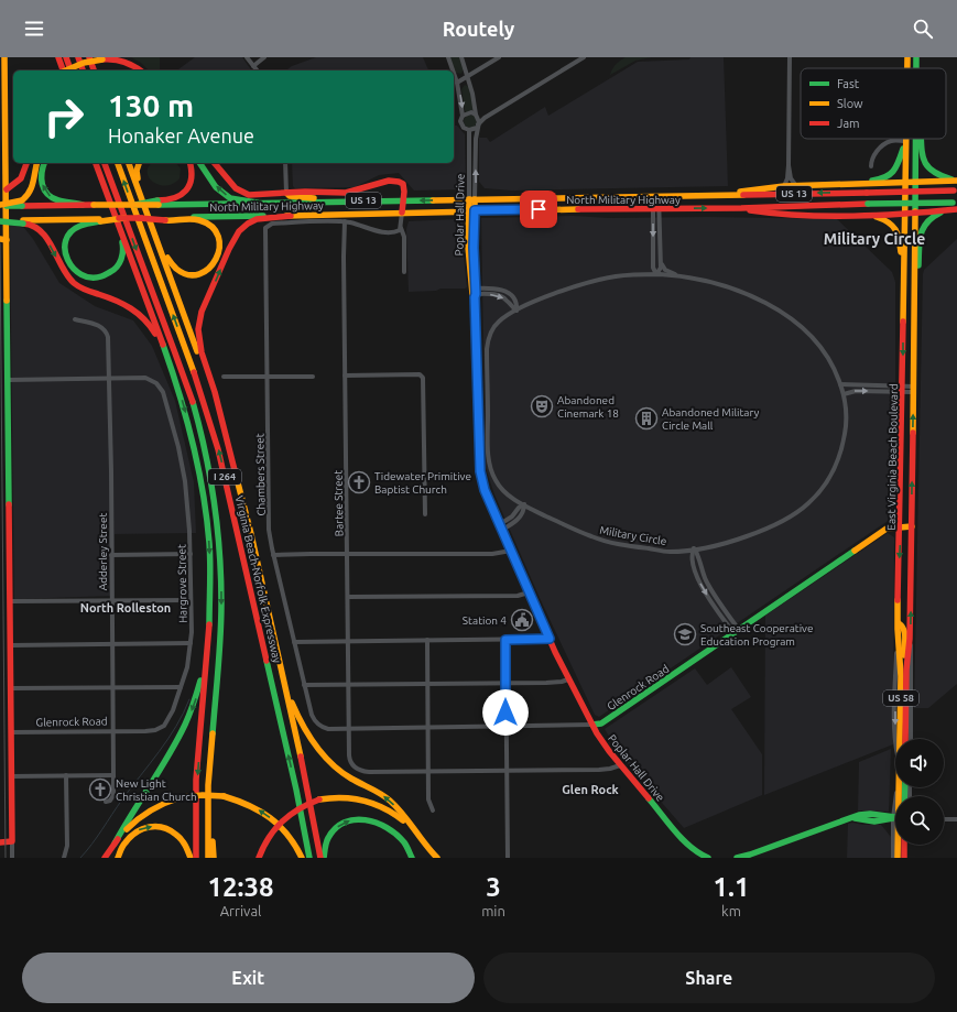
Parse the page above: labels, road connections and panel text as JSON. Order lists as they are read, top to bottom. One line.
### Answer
{"streets":{"main road":["US 13","North Military Highway","Poplar Hall Drive","East Virginia Beach Boulevard","I 264","Virginia Beach-Norfolk Expressway","Glenrock Road","US 58"],"street":["Chambers Street","Bartee Street","Military Circle","Adderley Street","Hargrove Street"]},"crossings":[["North Military Highway","Poplar Hall Drive"],["Poplar Hall Drive","Glenrock Road"],["East Virginia Beach Boulevard","Glenrock Road"],["Chambers Street","Bartee Street"],["Chambers Street","Glenrock Road"],["Bartee Street","Glenrock Road"],["Adderley Street","Hargrove Street"],["Adderley Street","Glenrock Road"],["Hargrove Street","Glenrock Road"]],"districts":["Military Circle","North Rolleston","Glen Rock"],"places":{"theatre":["Abandoned Cinemark 18"],"building":["Abandoned Military Circle Mall"],"church":["Tidewater Primitive Baptist Church","New Light Christian Church"],"public building":["Station 4"],"school or university":["Southeast Cooperative Education Program"]},"legend":["Fast","Slow","Jam"],"page":{"header":"Routely","turn":["130 m","Honaker Avenue"],"eta":["12:38","Arrival","3","min","1.1","km"],"buttons":["Exit","Share"]}}
